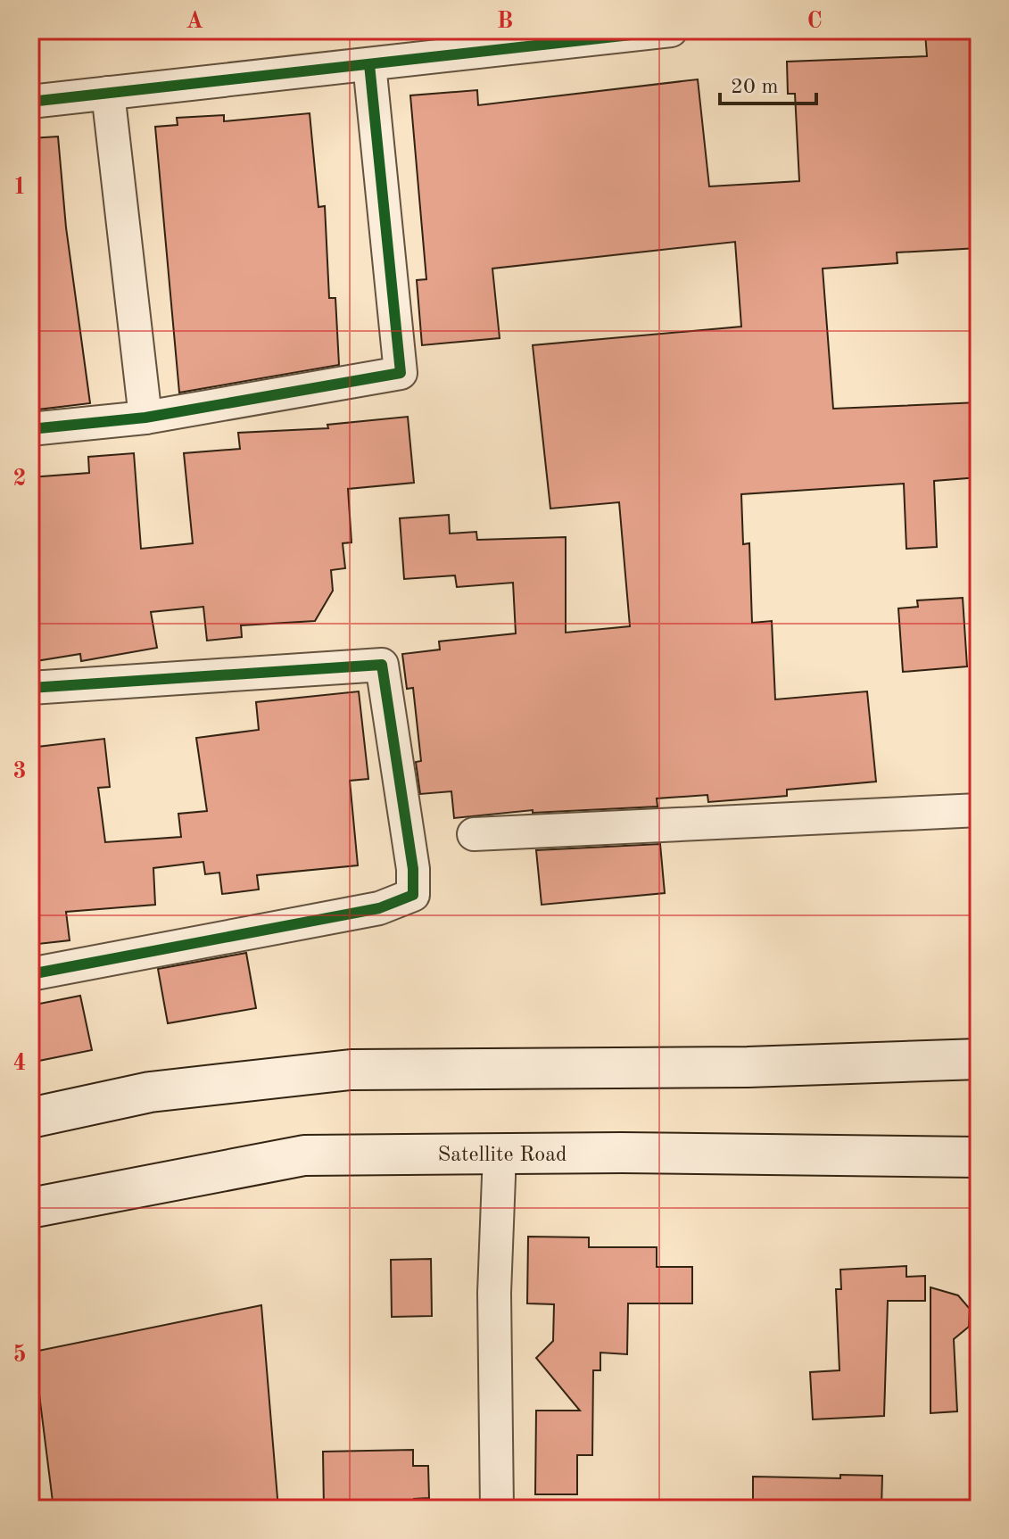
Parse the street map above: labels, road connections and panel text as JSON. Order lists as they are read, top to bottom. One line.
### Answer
{"streets":{"main road":["Satellite Road"]},"scale_bar":"20 m","grid":{"columns":["A","B","C"],"rows":["1","2","3","4","5"]}}
